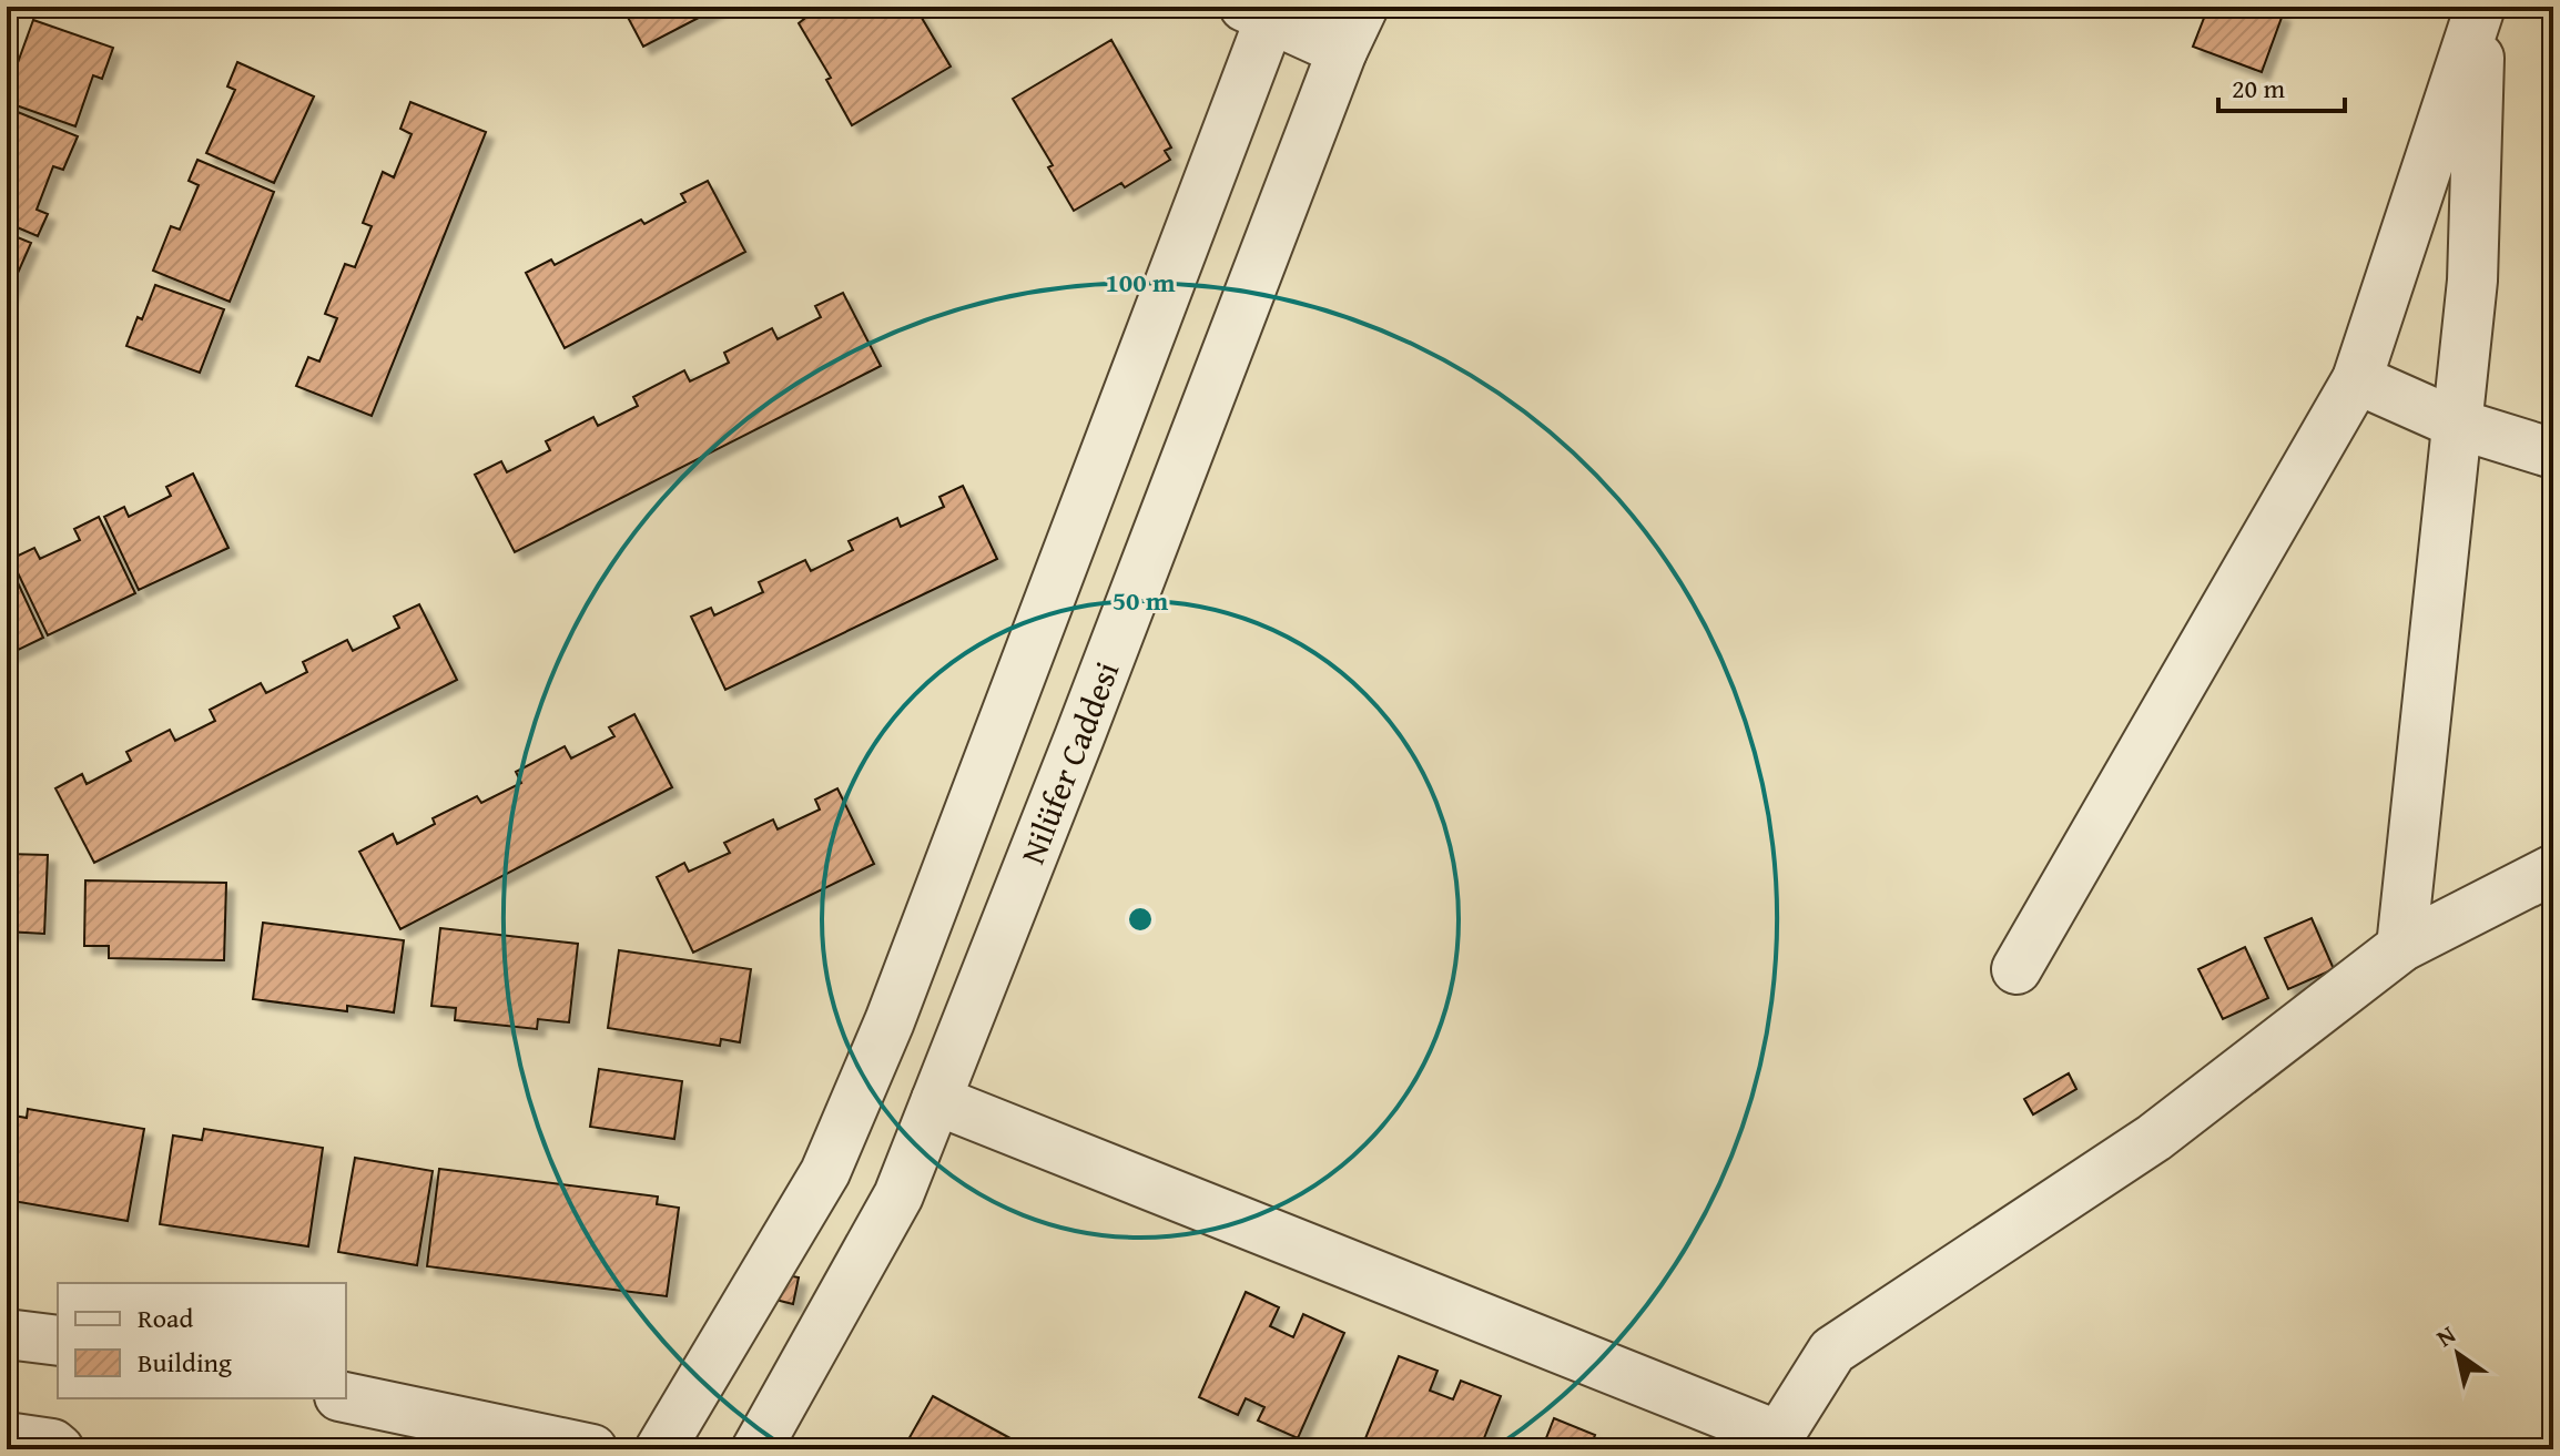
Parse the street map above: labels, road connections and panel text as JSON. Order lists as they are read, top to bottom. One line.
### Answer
{"streets":{"street":["Nilüfer Caddesi"]},"legend":["Road","Building"],"scale_bar":"20 m","north":"top left","rings":["100 m","50 m"]}
